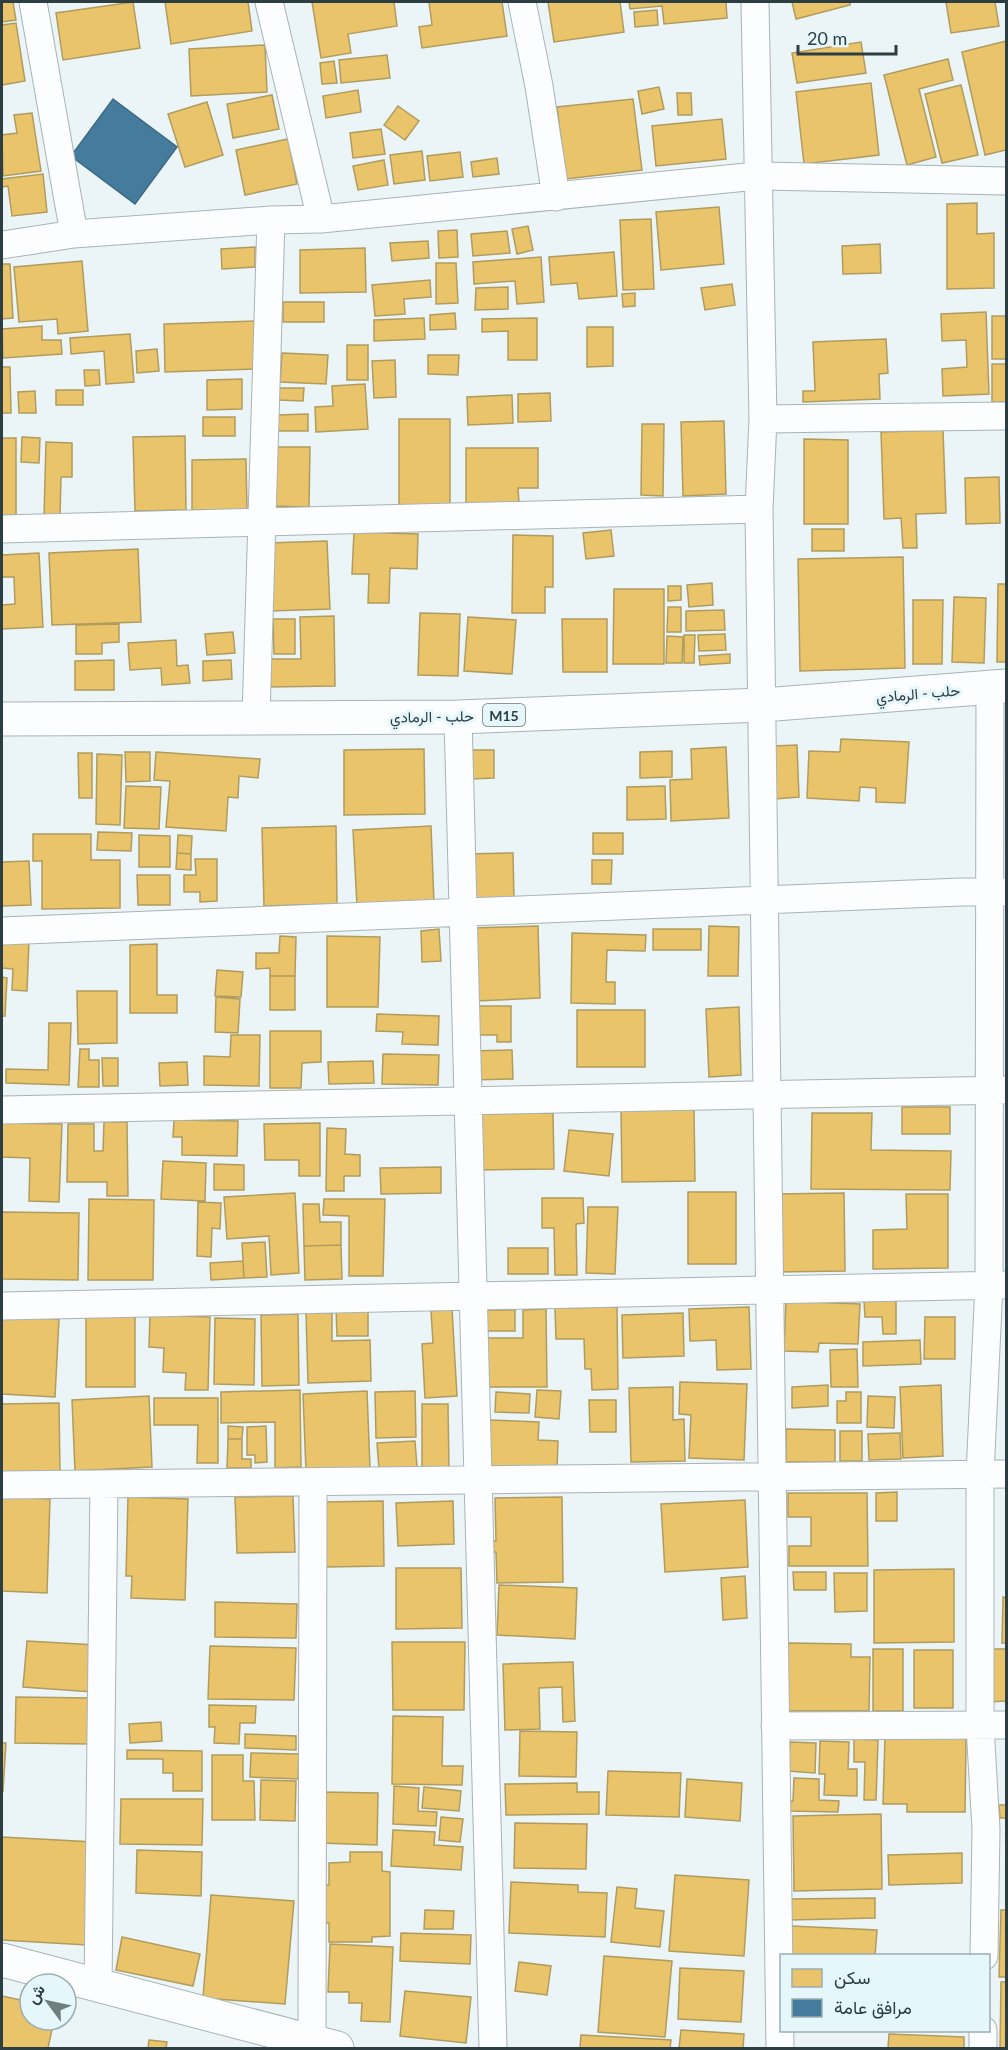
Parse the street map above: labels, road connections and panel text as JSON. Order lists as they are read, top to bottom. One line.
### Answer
{"streets":{"main road":["حلب - الرمادي","M15"]},"legend":["سكن","مرافق عامة"],"scale_bar":"20 m","north":"top left"}
